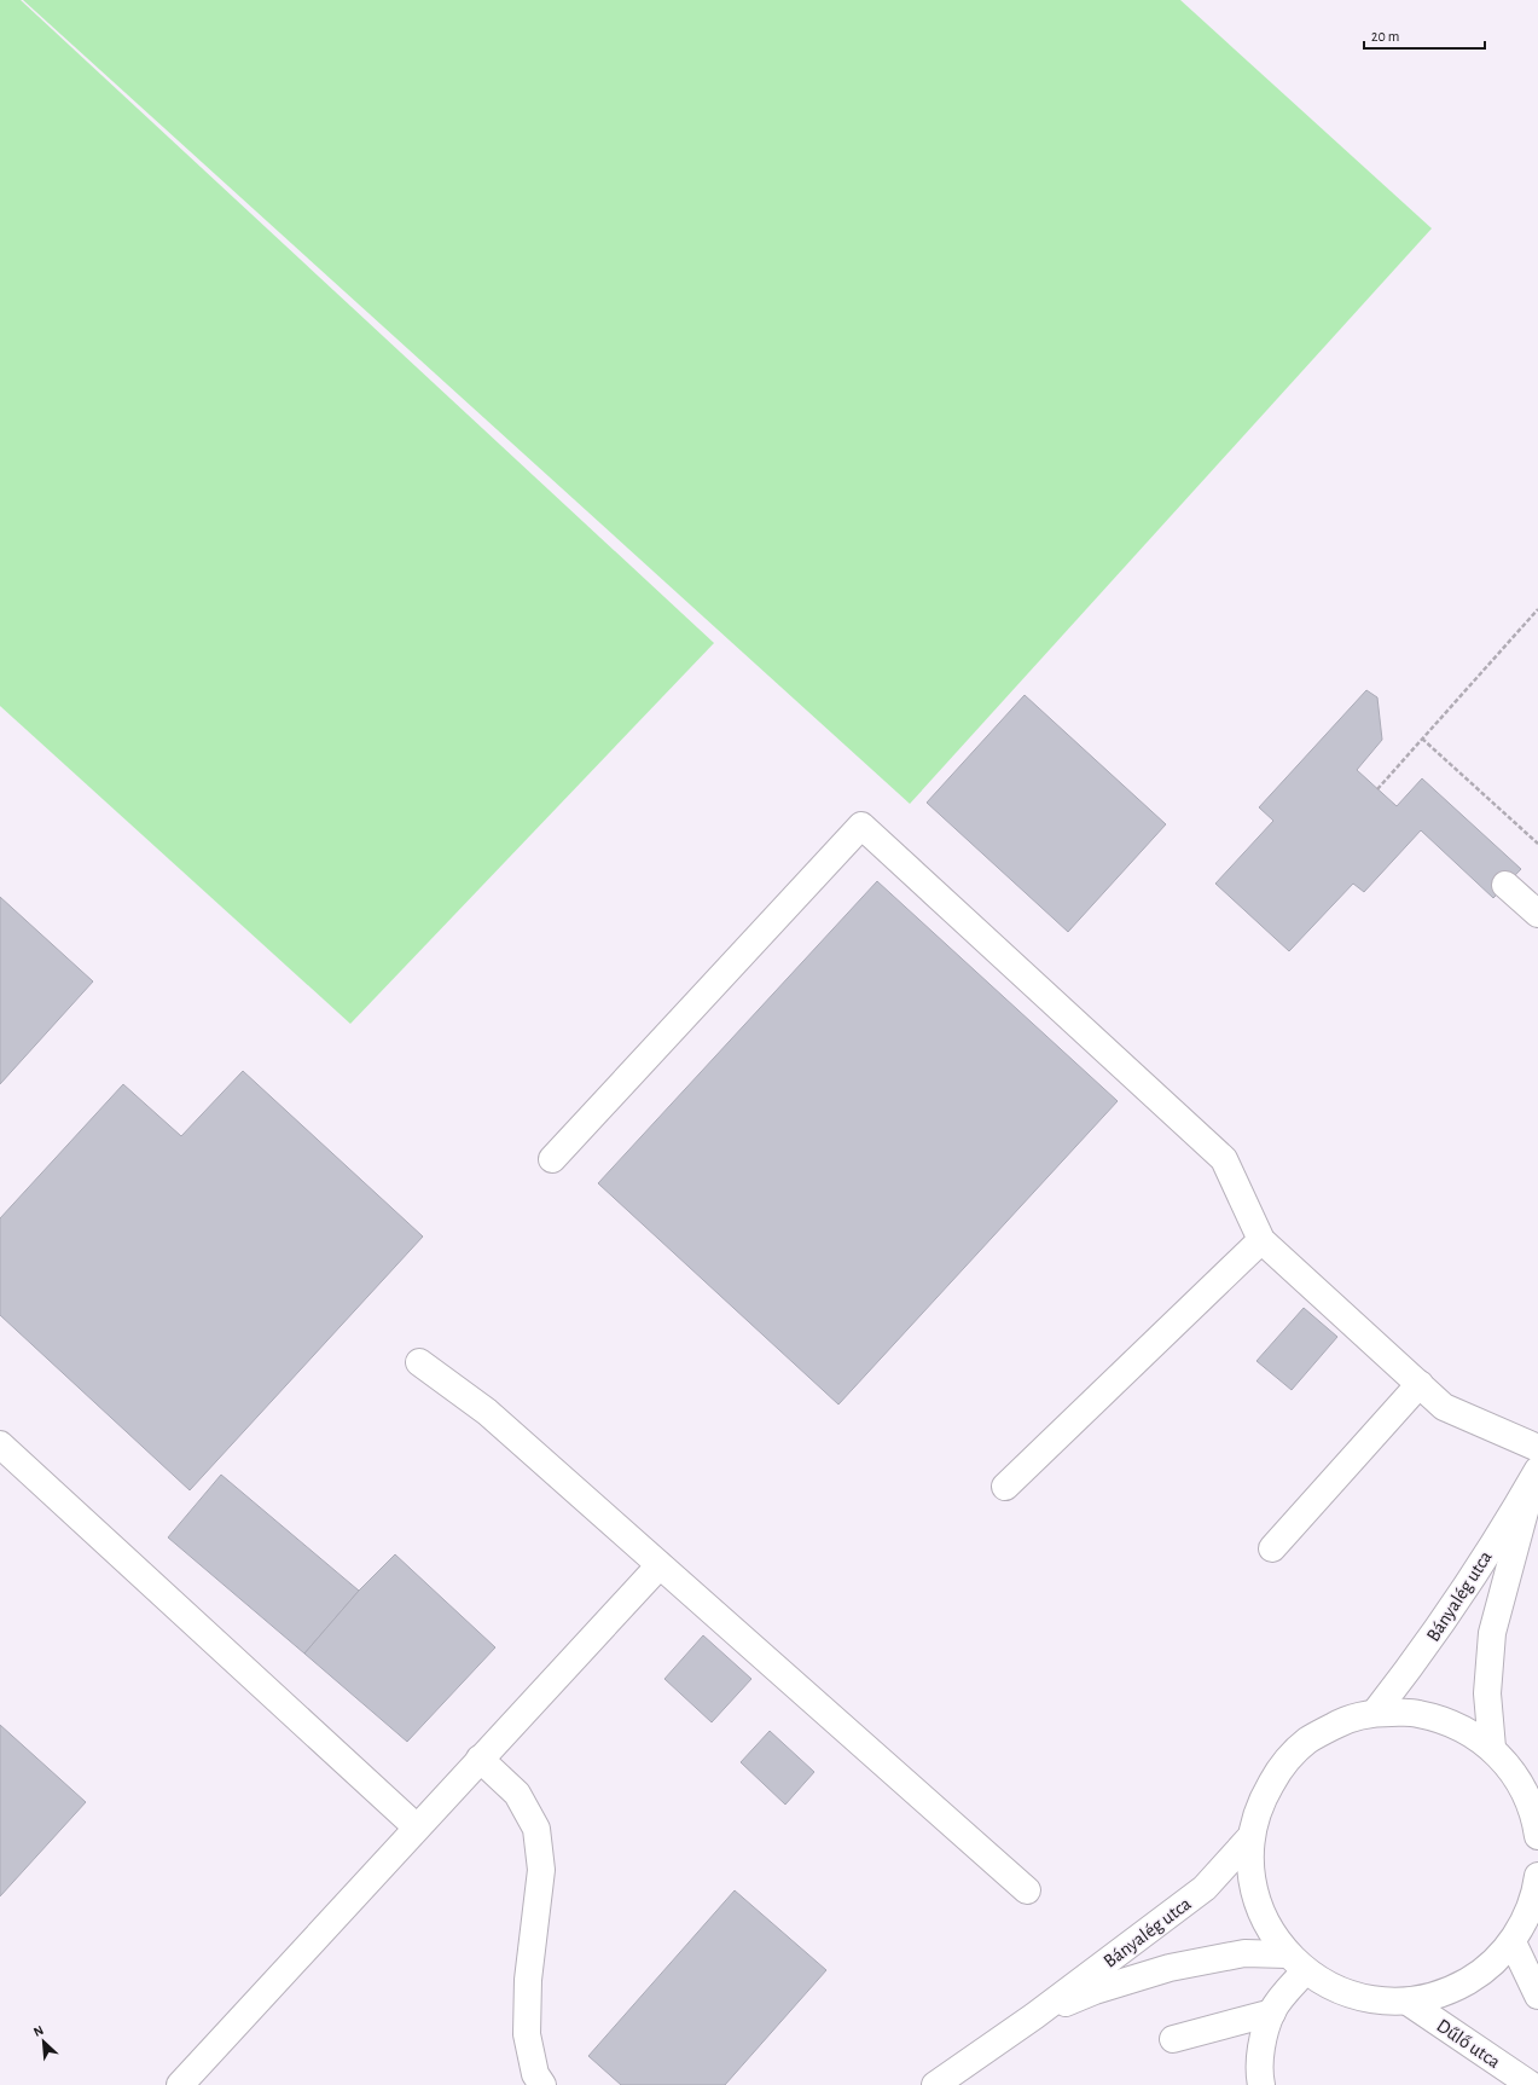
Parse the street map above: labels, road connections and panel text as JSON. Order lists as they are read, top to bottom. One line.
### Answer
{"streets":{"street":["Bányalég utca","Dűlő utca"]},"crossings":[["Bányalég utca","Dűlő utca"]],"scale_bar":"20 m","north":"top left"}
